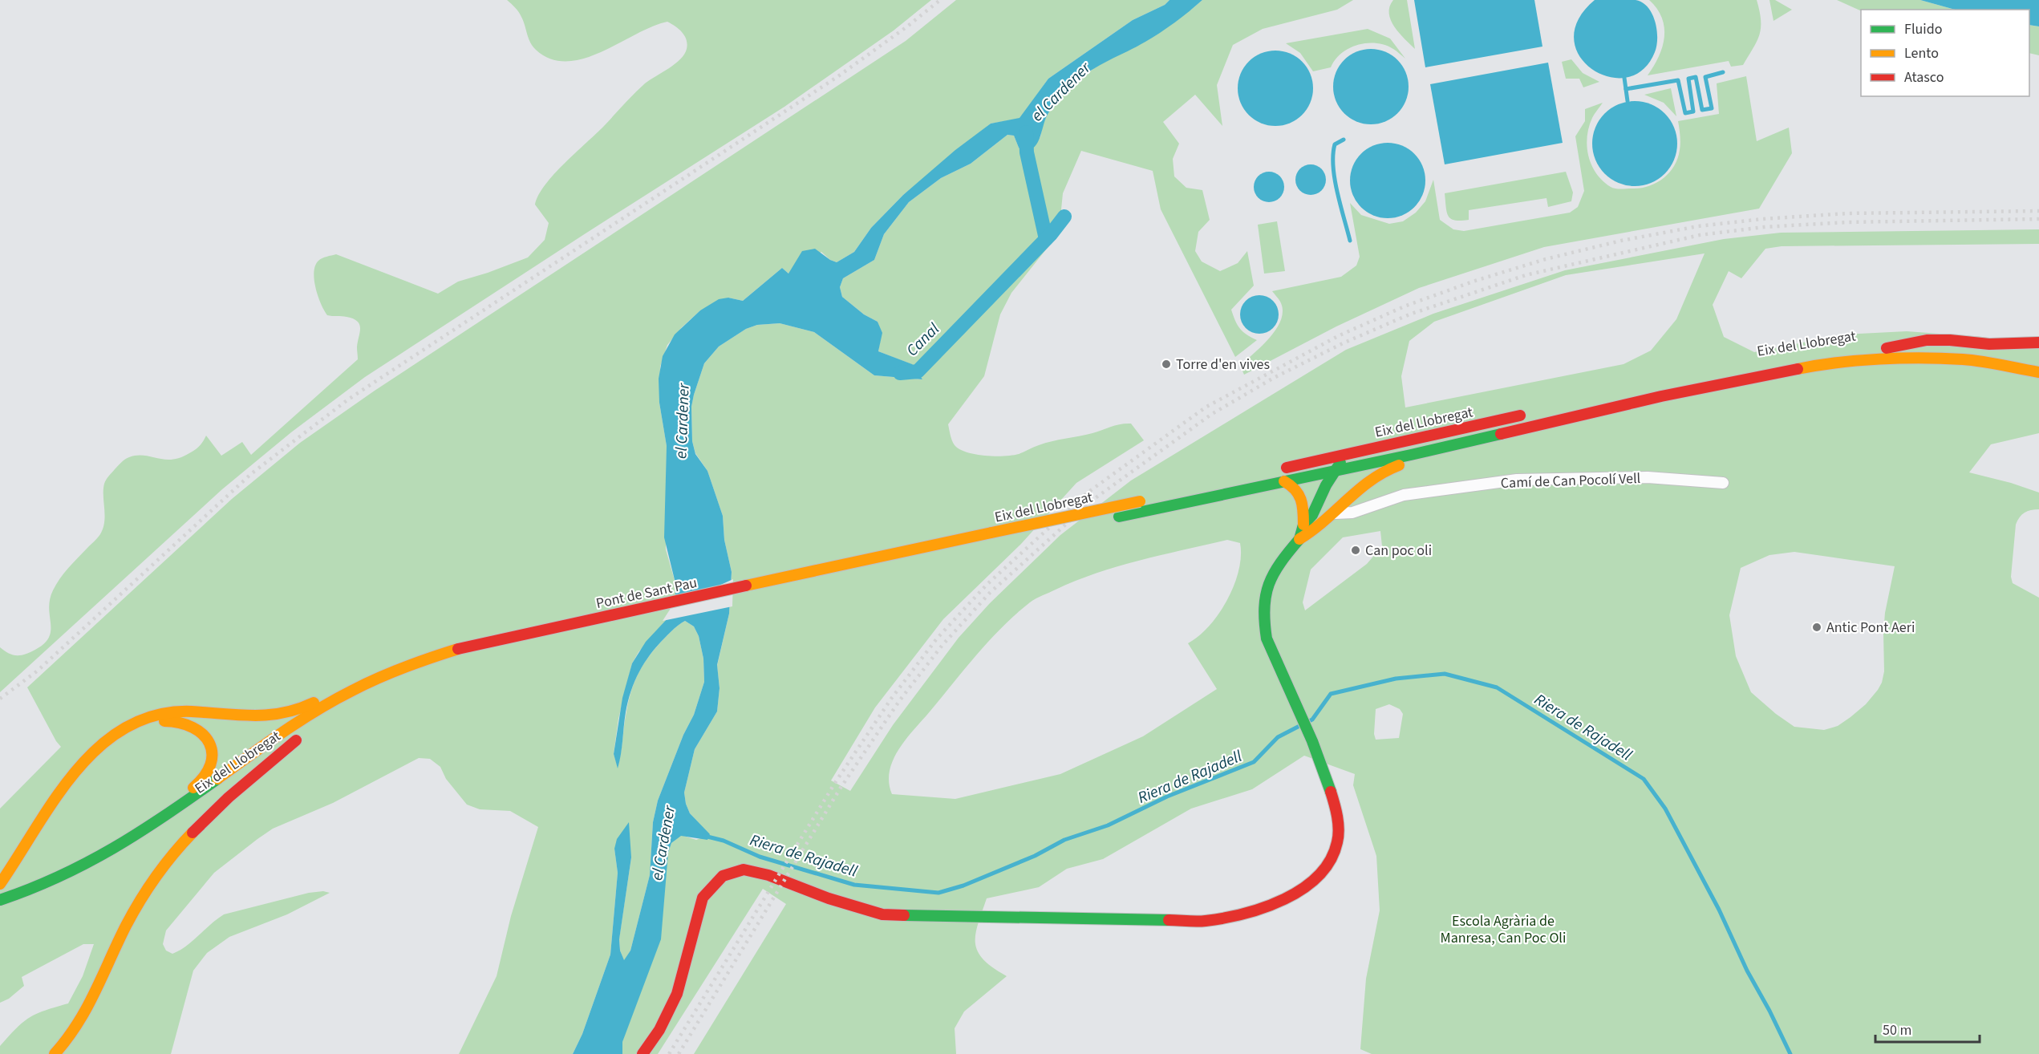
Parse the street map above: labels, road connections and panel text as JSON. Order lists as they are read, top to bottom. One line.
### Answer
{"streets":{"main road":["Eix del Llobregat","Pont de Sant Pau"],"street":["Camí de Can Pocolí Vell"]},"crossings":[["Eix del Llobregat","Pont de Sant Pau"]],"water":["el Cardener","Canal","Riera de Rajadell"],"parks":["Escola Agrària de Manresa, Can Poc Oli"],"places":["Torre d'en vives","Can poc oli","Antic Pont Aeri"],"legend":["Fluido","Lento","Atasco"],"scale_bar":"50 m"}
